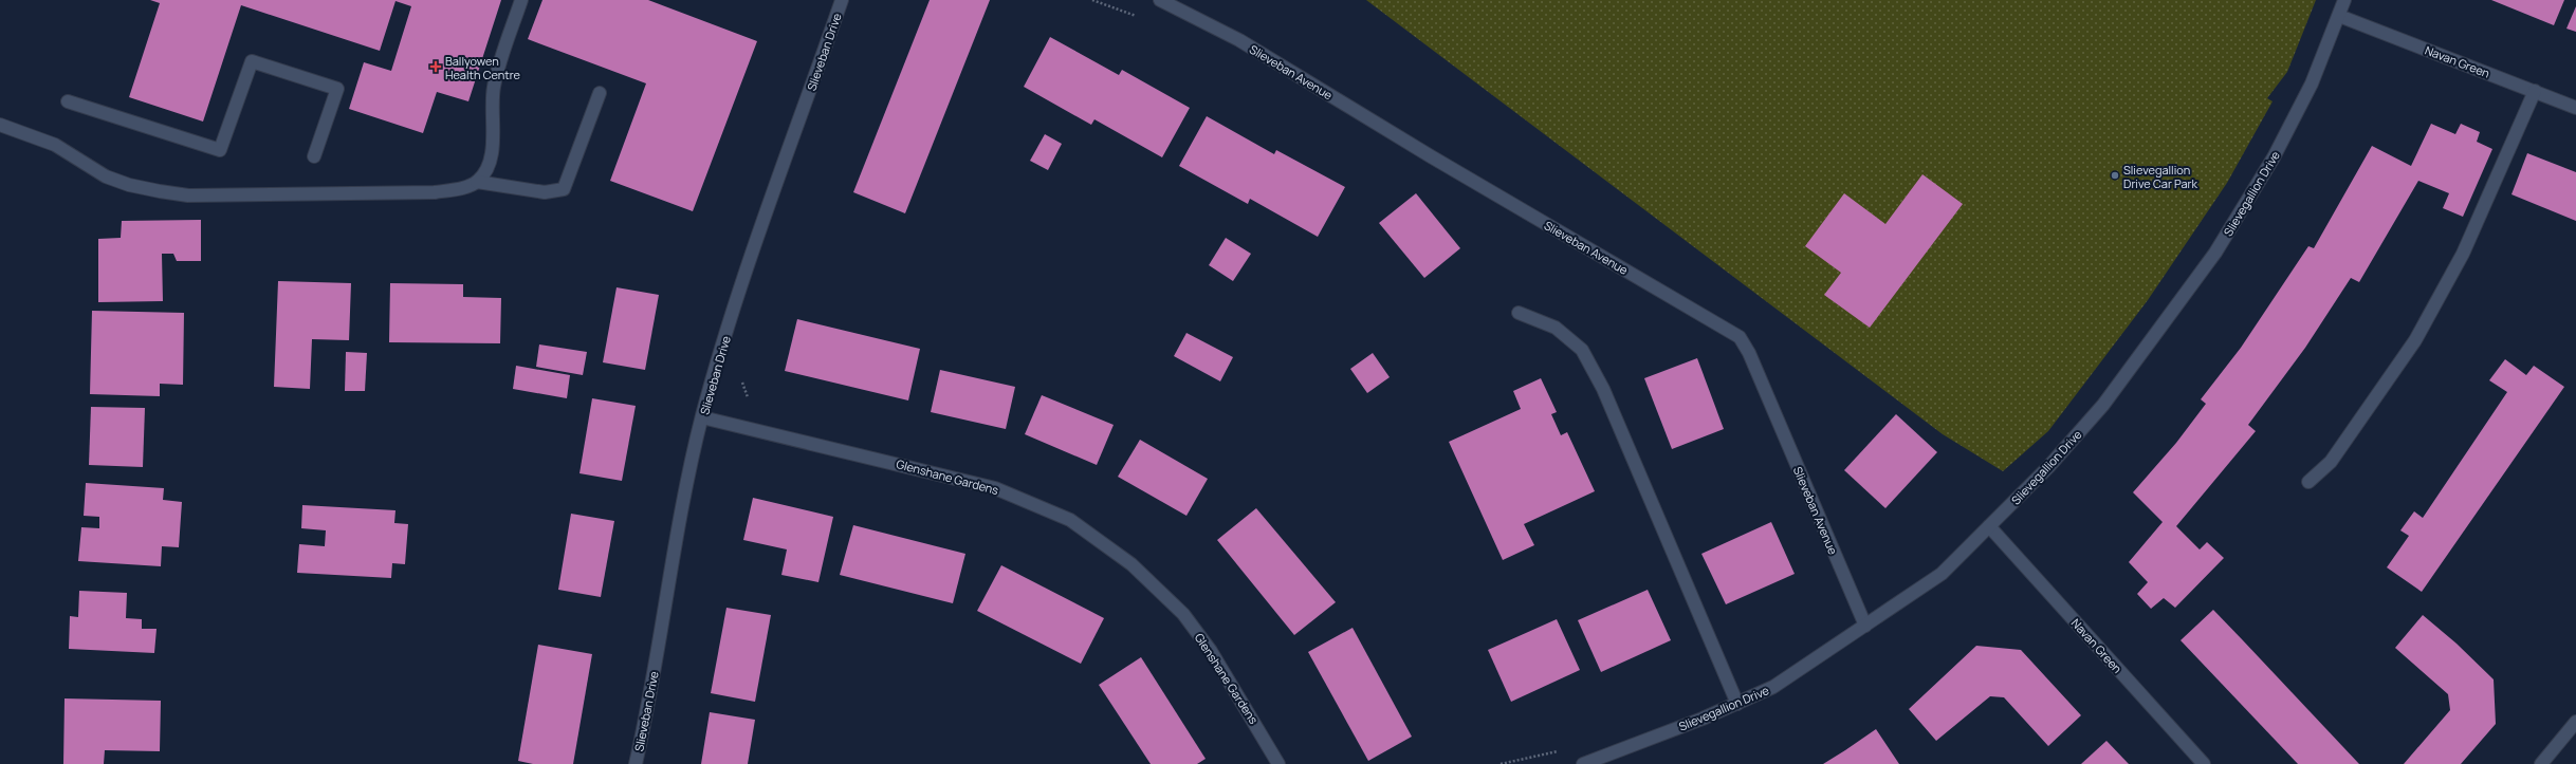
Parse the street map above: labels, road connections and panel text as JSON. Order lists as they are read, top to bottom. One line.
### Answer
{"streets":{"street":["Slieveban Drive","Navan Green","Slieveban Avenue","Slievegallion Drive","Glenshane Gardens"]},"crossings":[["Slieveban Drive","Glenshane Gardens"],["Navan Green","Slievegallion Drive"],["Slieveban Avenue","Slievegallion Drive"]],"places":{"health":["Ballyowen Health Centre"],"other":["Slievegallion Drive Car Park"]}}
